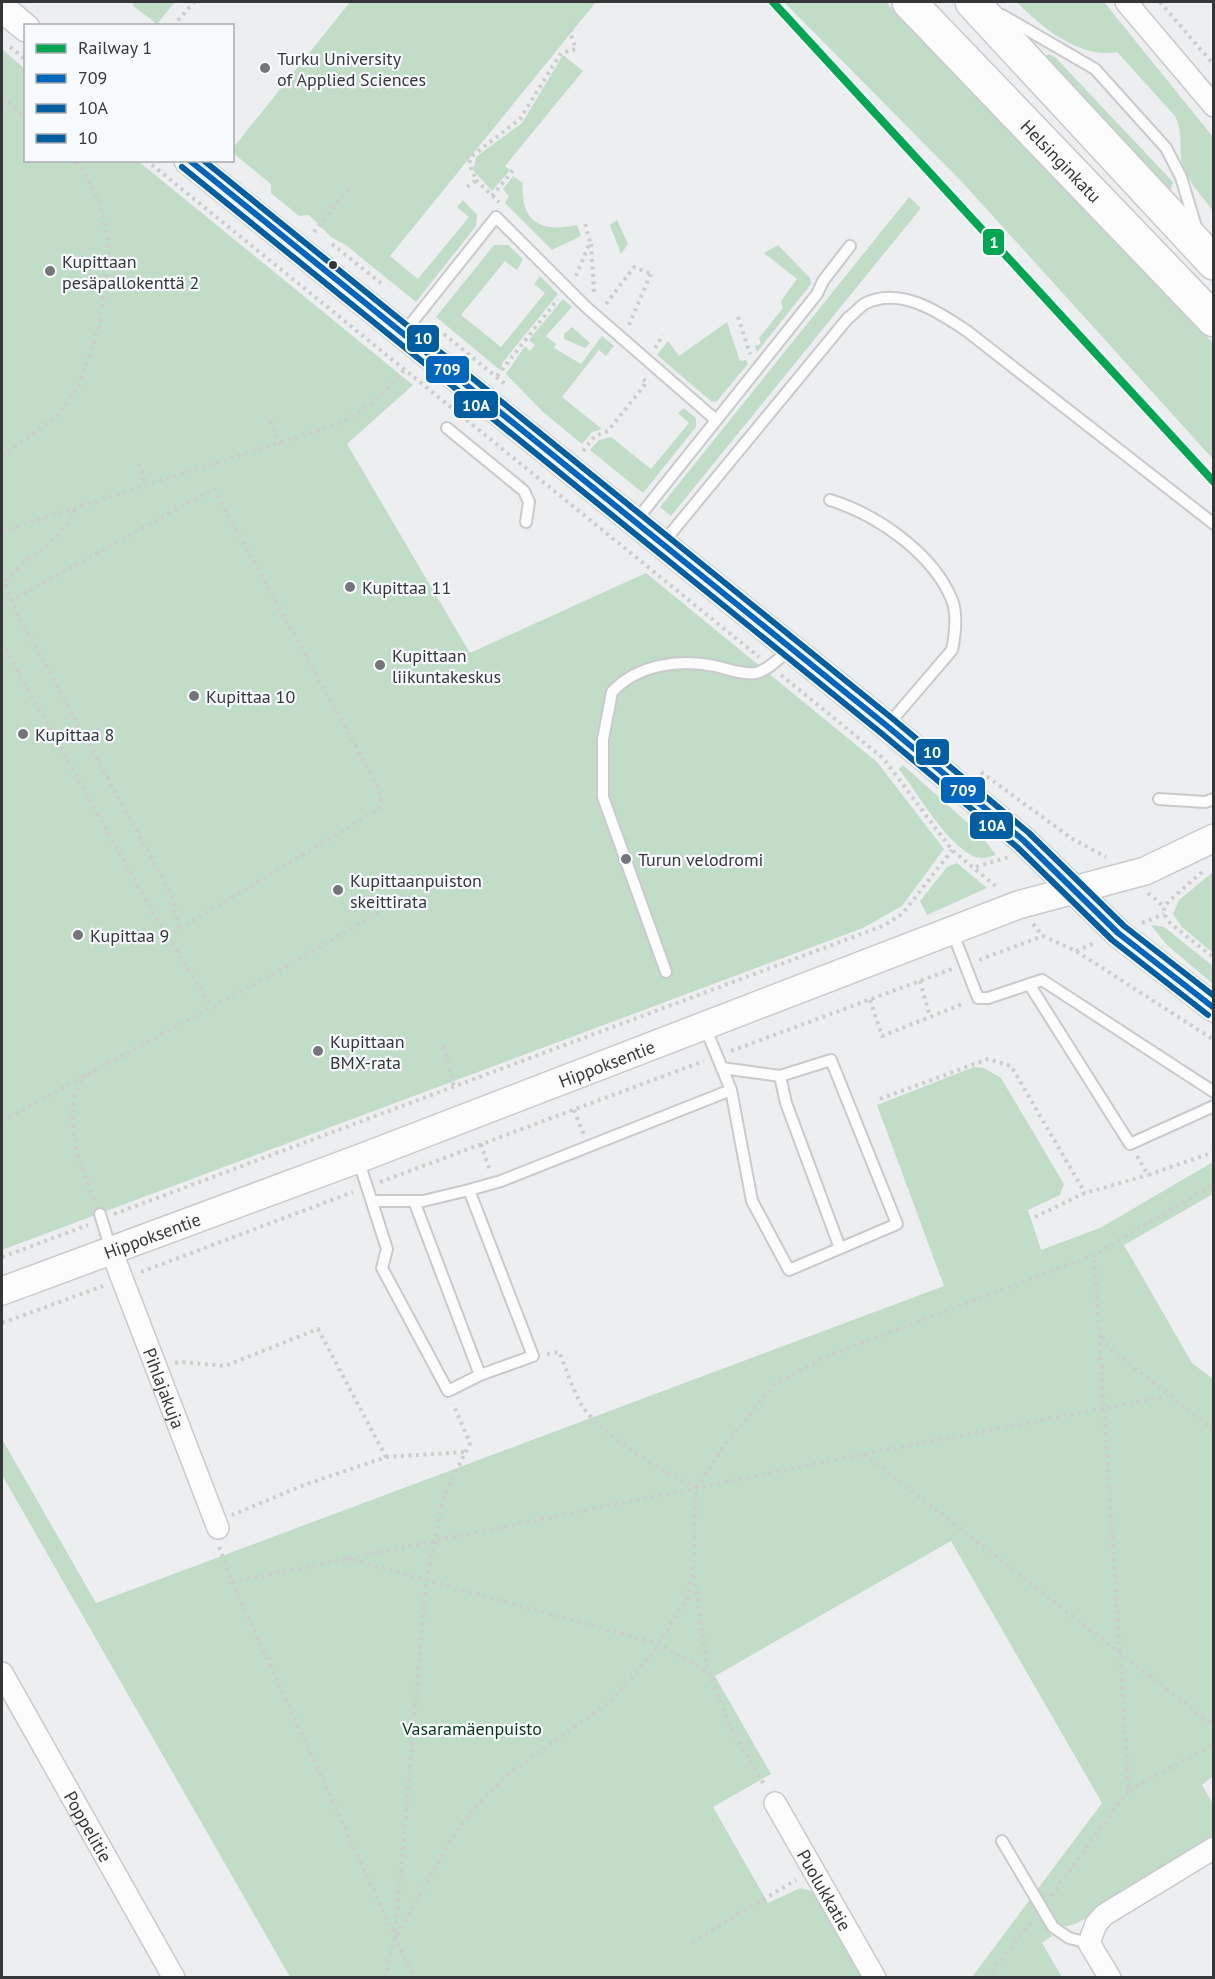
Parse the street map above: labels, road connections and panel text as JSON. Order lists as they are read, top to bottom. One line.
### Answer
{"streets":{"highway":["Helsinginkatu"],"street":["Hippoksentie","Pihlajakuja","Poppelitie","Puolukkatie"]},"crossings":[["Hippoksentie","Pihlajakuja"]],"parks":["Vasaramäenpuisto"],"places":["Turku University of Applied Sciences","Kupittaan pesäpallokenttä 2","Kupittaa 11","Kupittaan liikuntakeskus","Kupittaa 10","Kupittaa 8","Turun velodromi","Kupittaanpuiston skeittirata","Kupittaa 9","Kupittaan BMX-rata"],"lines":["rail line 1","transit line 709","transit line 10","transit line 10A"],"legend":["Railway 1","709","10A","10"]}
